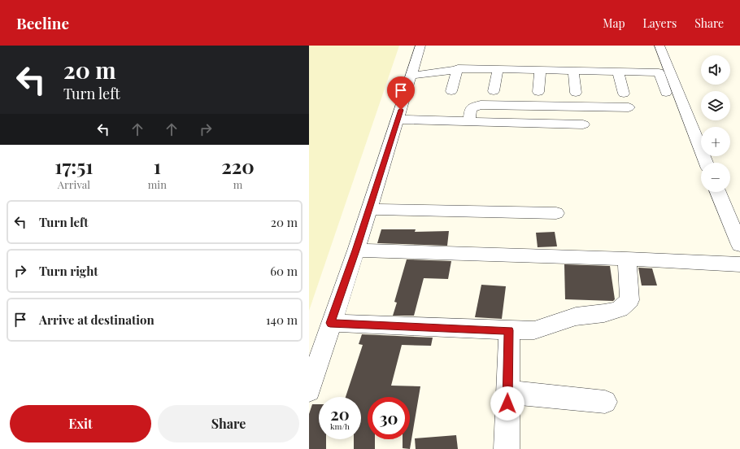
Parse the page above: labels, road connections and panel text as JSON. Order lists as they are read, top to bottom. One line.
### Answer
{"page":{"header":"Beeline","nav":["Map","Layers","Share"],"turn":["20 m","Turn left"],"map_buttons":["+","−"],"eta":["17:51","Arrival","1","min","220","m"],"list":[{"name":"Turn left","value":"20 m"},{"name":"Turn right","value":"60 m"},{"name":"Arrive at destination","value":"140 m"}],"speed":"20 km/h","limit":"30","buttons":["Exit","Share"]}}
